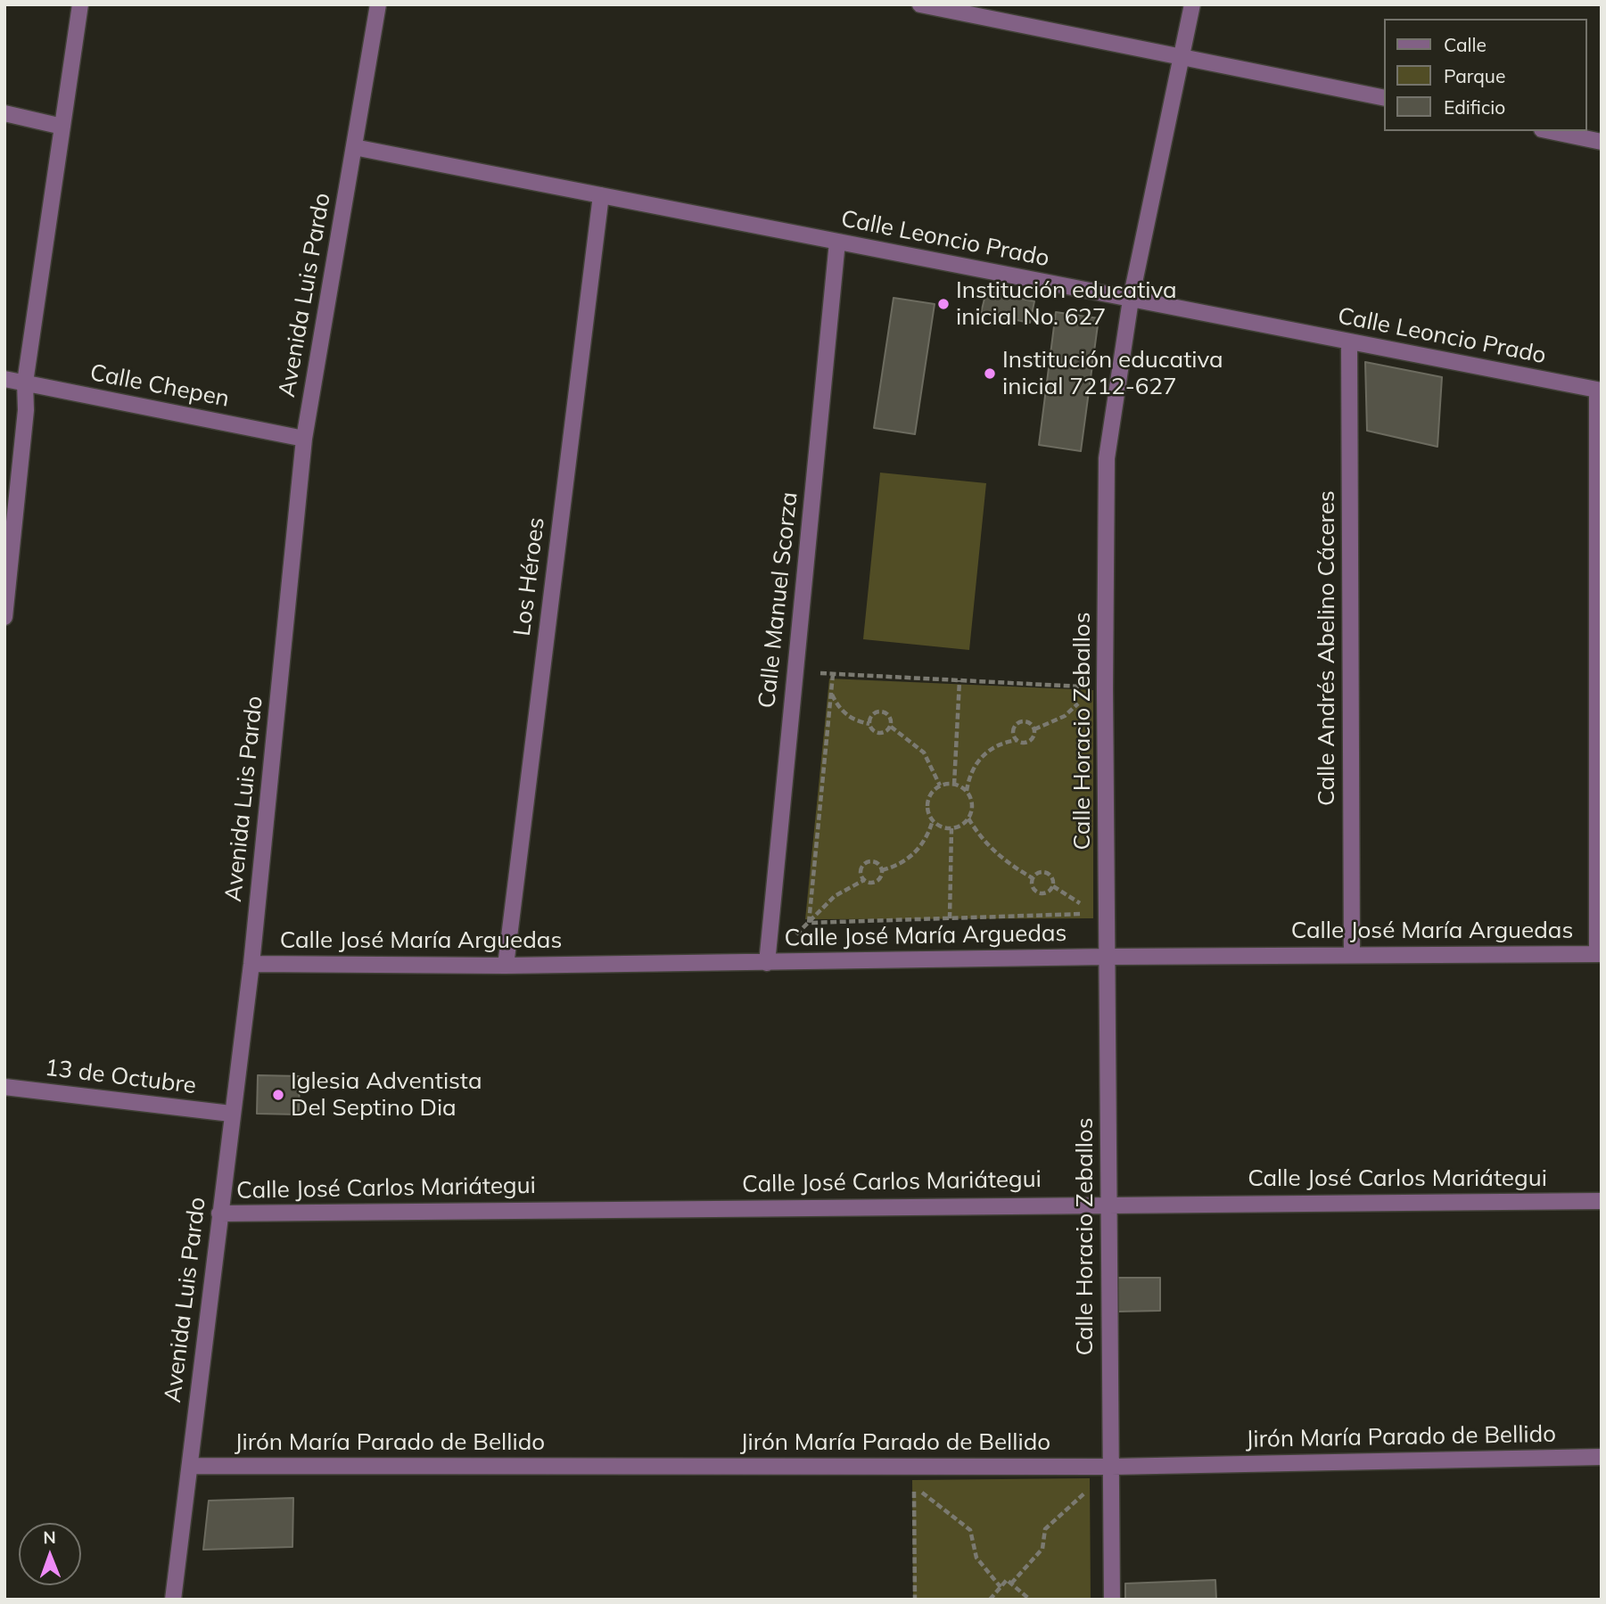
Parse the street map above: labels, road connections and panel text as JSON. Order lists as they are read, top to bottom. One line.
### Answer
{"streets":{"street":["Calle Leoncio Prado","Avenida Luis Pardo","Calle Chepen","Los Héroes","Calle Manuel Scorza","Calle Andrés Abelino Cáceres","Calle Horacio Zeballos","Calle José María Arguedas","13 de Octubre","Calle José Carlos Mariátegui","Jirón María Parado de Bellido"]},"crossings":[["Calle Leoncio Prado","Avenida Luis Pardo"],["Calle Leoncio Prado","Los Héroes"],["Calle Leoncio Prado","Calle Manuel Scorza"],["Calle Leoncio Prado","Calle Andrés Abelino Cáceres"],["Calle Leoncio Prado","Calle Horacio Zeballos"],["Avenida Luis Pardo","Calle Chepen"],["Avenida Luis Pardo","Calle José María Arguedas"],["Avenida Luis Pardo","13 de Octubre"],["Avenida Luis Pardo","Calle José Carlos Mariátegui"],["Avenida Luis Pardo","Jirón María Parado de Bellido"],["Los Héroes","Calle José María Arguedas"],["Calle Manuel Scorza","Calle José María Arguedas"],["Calle Andrés Abelino Cáceres","Calle José María Arguedas"],["Calle Horacio Zeballos","Calle José María Arguedas"],["Calle Horacio Zeballos","Calle José Carlos Mariátegui"],["Calle Horacio Zeballos","Jirón María Parado de Bellido"]],"places":["Institución educativa inicial No. 627","Institución educativa inicial 7212-627","Iglesia Adventista Del Septino Dia"],"legend":["Calle","Parque","Edificio"],"north":"top"}
